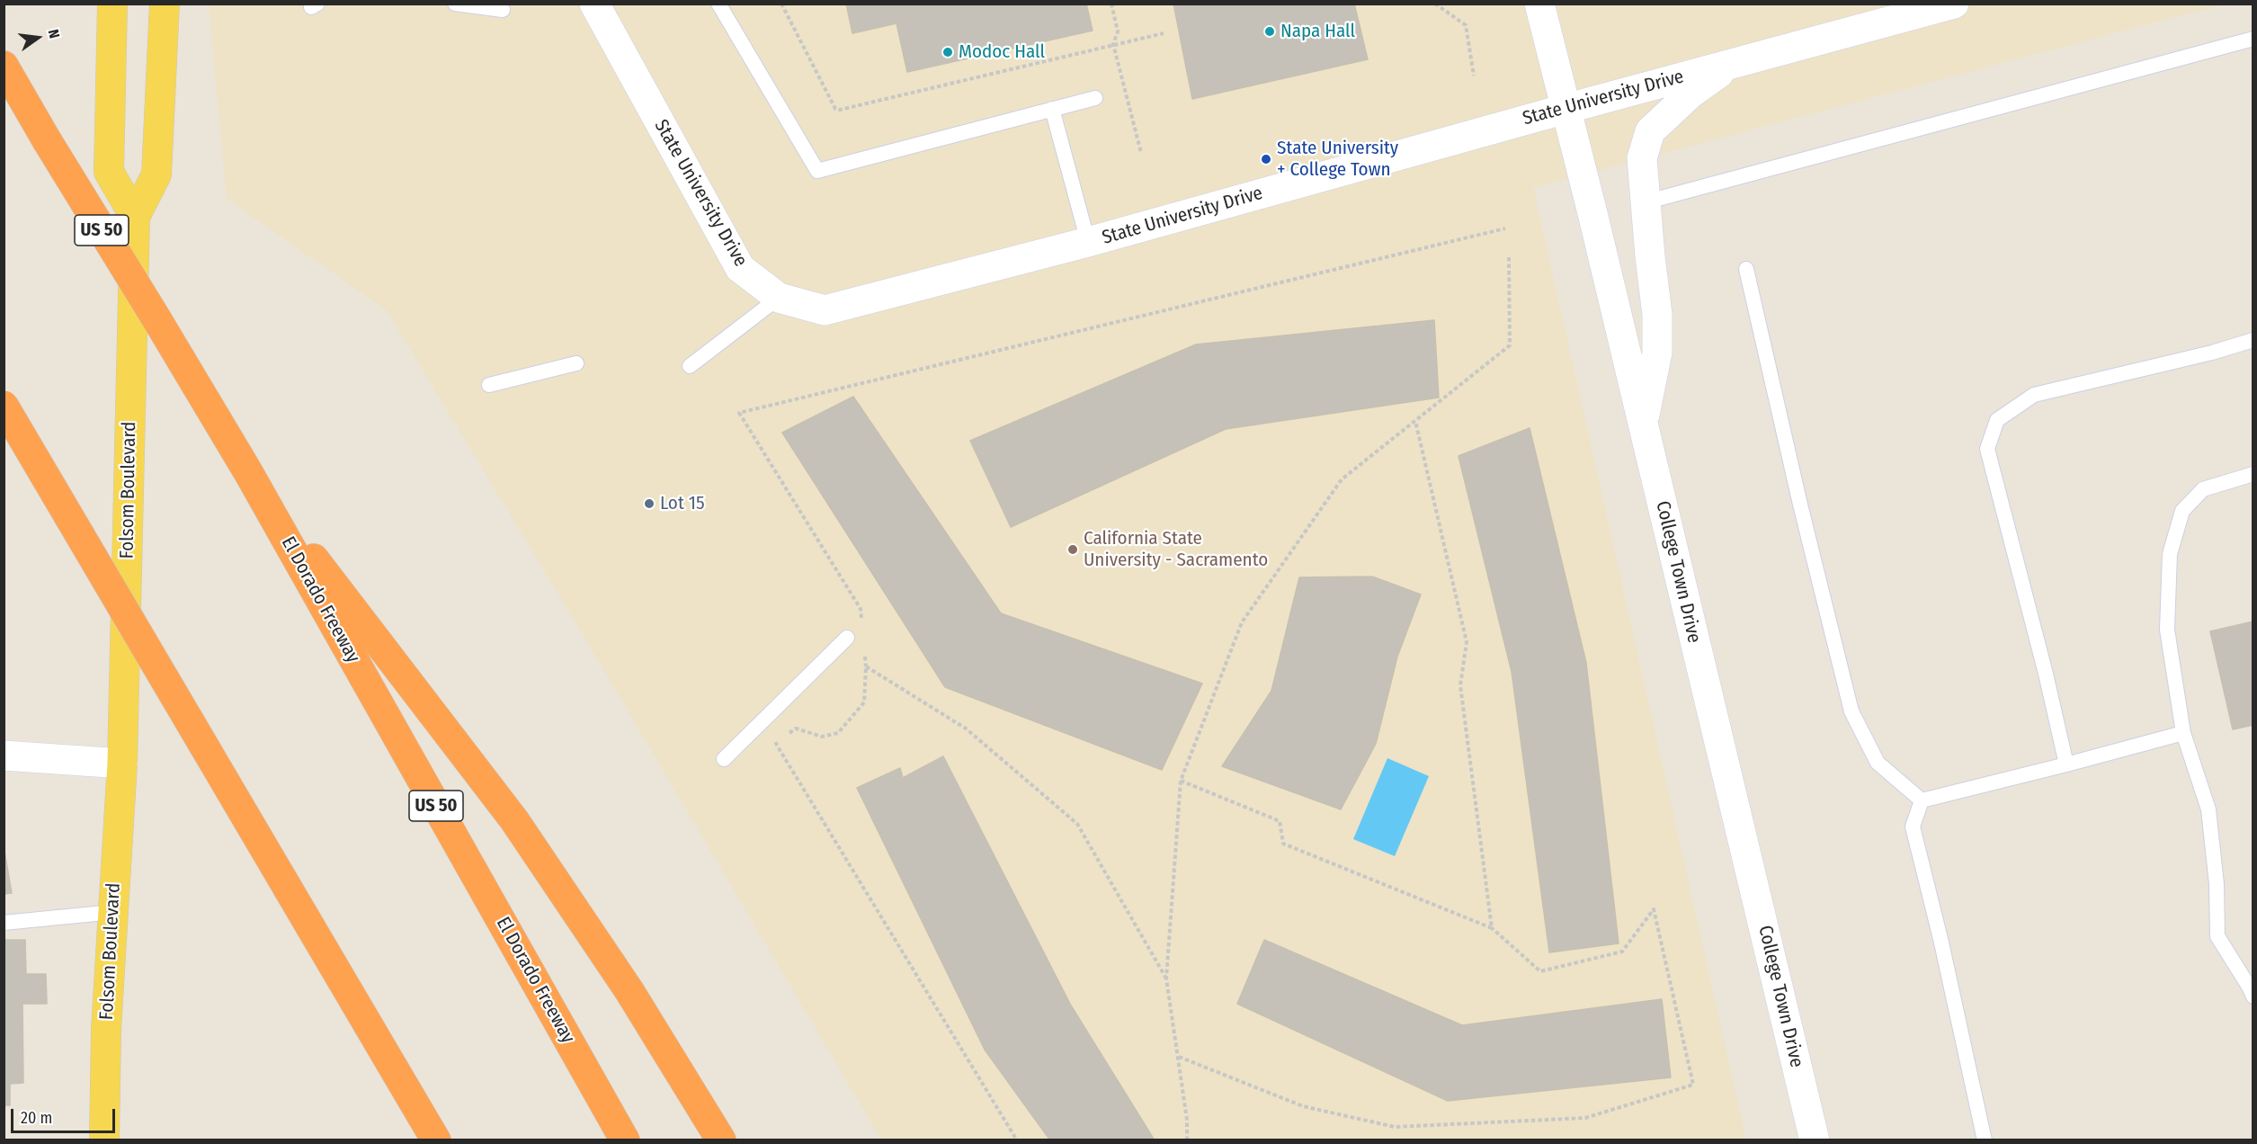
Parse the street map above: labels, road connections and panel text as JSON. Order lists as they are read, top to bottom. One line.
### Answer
{"streets":{"highway":["US 50","El Dorado Freeway"],"main road":["Folsom Boulevard"],"street":["State University Drive","College Town Drive"]},"crossings":[["State University Drive","College Town Drive"]],"places":["Napa Hall","Modoc Hall","State University + College Town","Lot 15","California State University - Sacramento"],"scale_bar":"20 m","north":"right"}
